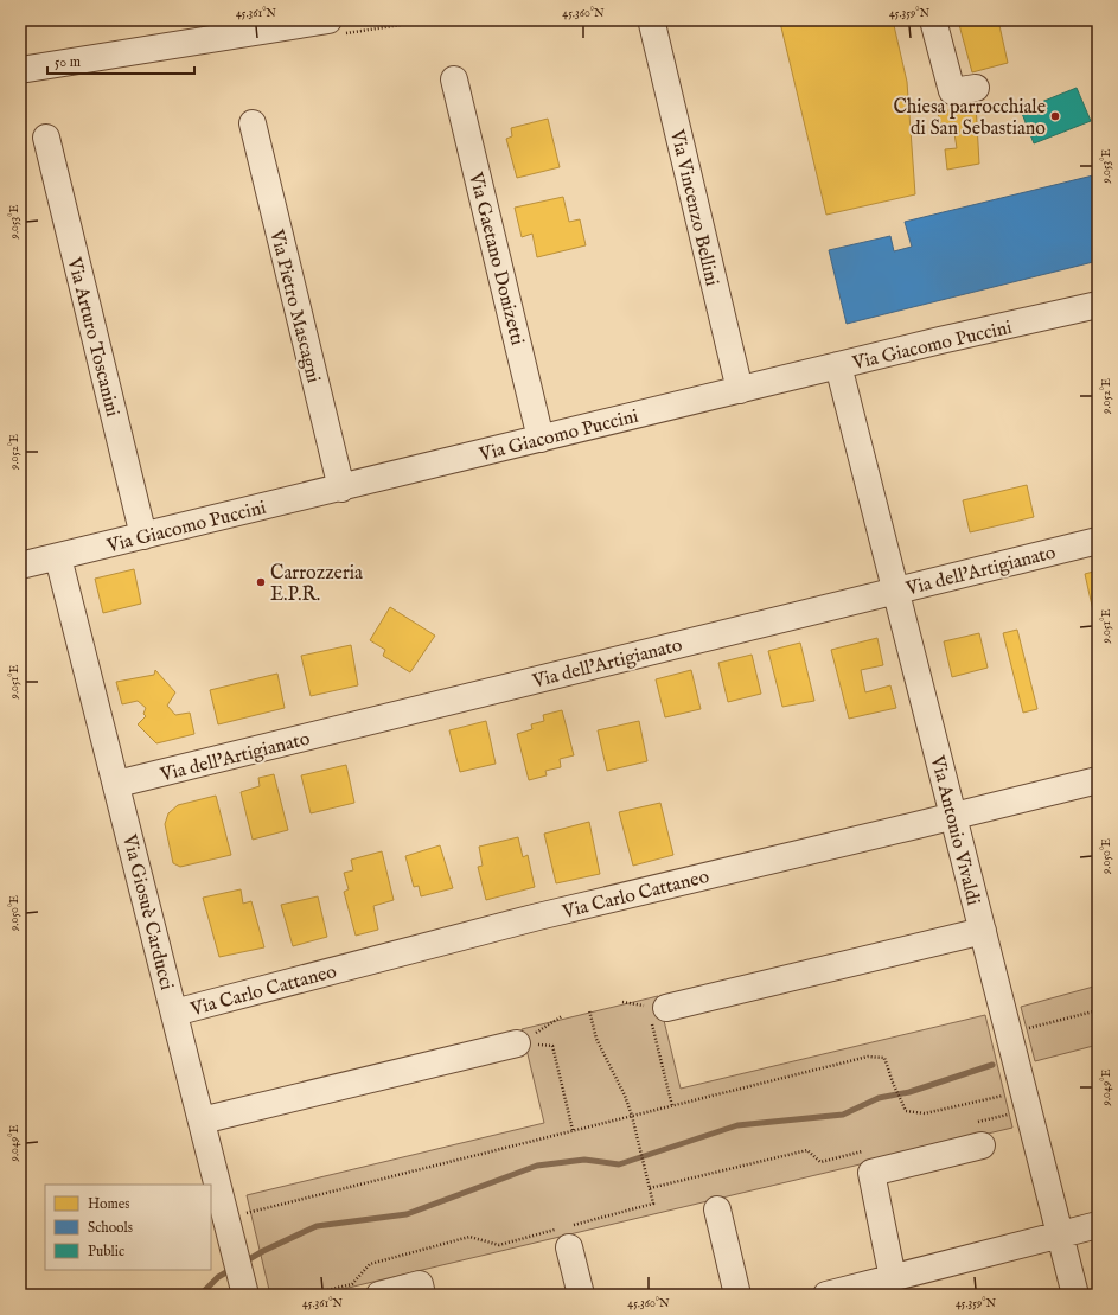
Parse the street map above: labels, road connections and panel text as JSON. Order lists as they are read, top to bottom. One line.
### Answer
{"streets":{"street":["Via Vincenzo Bellini","Via Gaetano Donizetti","Via Pietro Mascagni","Via Arturo Toscanini","Via Giacomo Puccini","Via dell'Artigianato","Via Antonio Vivaldi","Via Carlo Cattaneo","Via Giosuè Carducci"]},"crossings":[["Via Vincenzo Bellini","Via Giacomo Puccini"],["Via Gaetano Donizetti","Via Giacomo Puccini"],["Via Pietro Mascagni","Via Giacomo Puccini"],["Via Arturo Toscanini","Via Giacomo Puccini"],["Via Giacomo Puccini","Via Antonio Vivaldi"],["Via Giacomo Puccini","Via Giosuè Carducci"],["Via dell'Artigianato","Via Antonio Vivaldi"],["Via dell'Artigianato","Via Giosuè Carducci"],["Via Antonio Vivaldi","Via Carlo Cattaneo"],["Via Carlo Cattaneo","Via Giosuè Carducci"]],"places":["Chiesa parrocchiale di San Sebastiano","Carrozzeria E.P.R."],"legend":["Homes","Schools","Public"],"scale_bar":"50 m","coordinates":["45.361°N","45.360°N","45.359°N","9.053°E","9.052°E","9.051°E","9.050°E","9.049°E"]}
